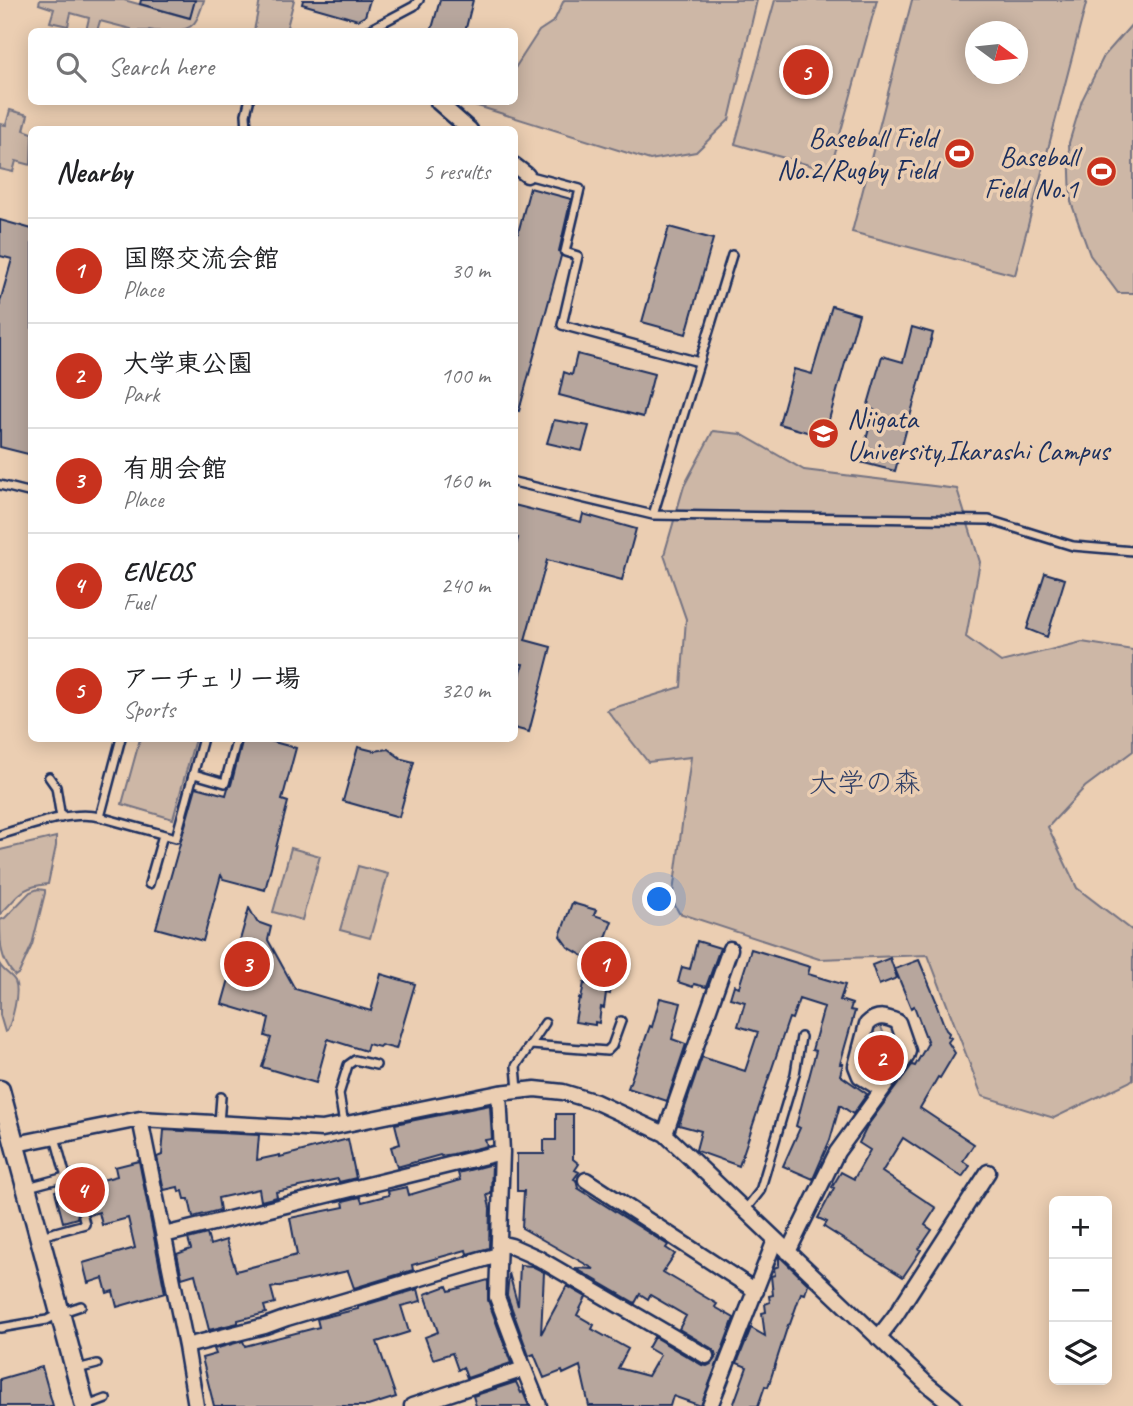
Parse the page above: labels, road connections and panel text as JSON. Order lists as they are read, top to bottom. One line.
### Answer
{"parks":["大学の森"],"places":{"sports":["Baseball Field No.2/Rugby Field","Baseball Field No.1"],"school or university":["Niigata University,Ikarashi Campus"]},"north":"right","page":{"search":"Search here","pins":["5","1","3","2","4"],"heading":["Nearby","5 results"],"list":[{"mark":"1","name":"国際交流会館","note":"Place","value":"30 m"},{"mark":"2","name":"大学東公園","note":"Park","value":"100 m"},{"mark":"3","name":"有朋会館","note":"Place","value":"160 m"},{"mark":"4","name":"ENEOS","note":"Fuel","value":"240 m"},{"mark":"5","name":"アーチェリー場","note":"Sports","value":"320 m"}],"map_buttons":["+","−"]}}
